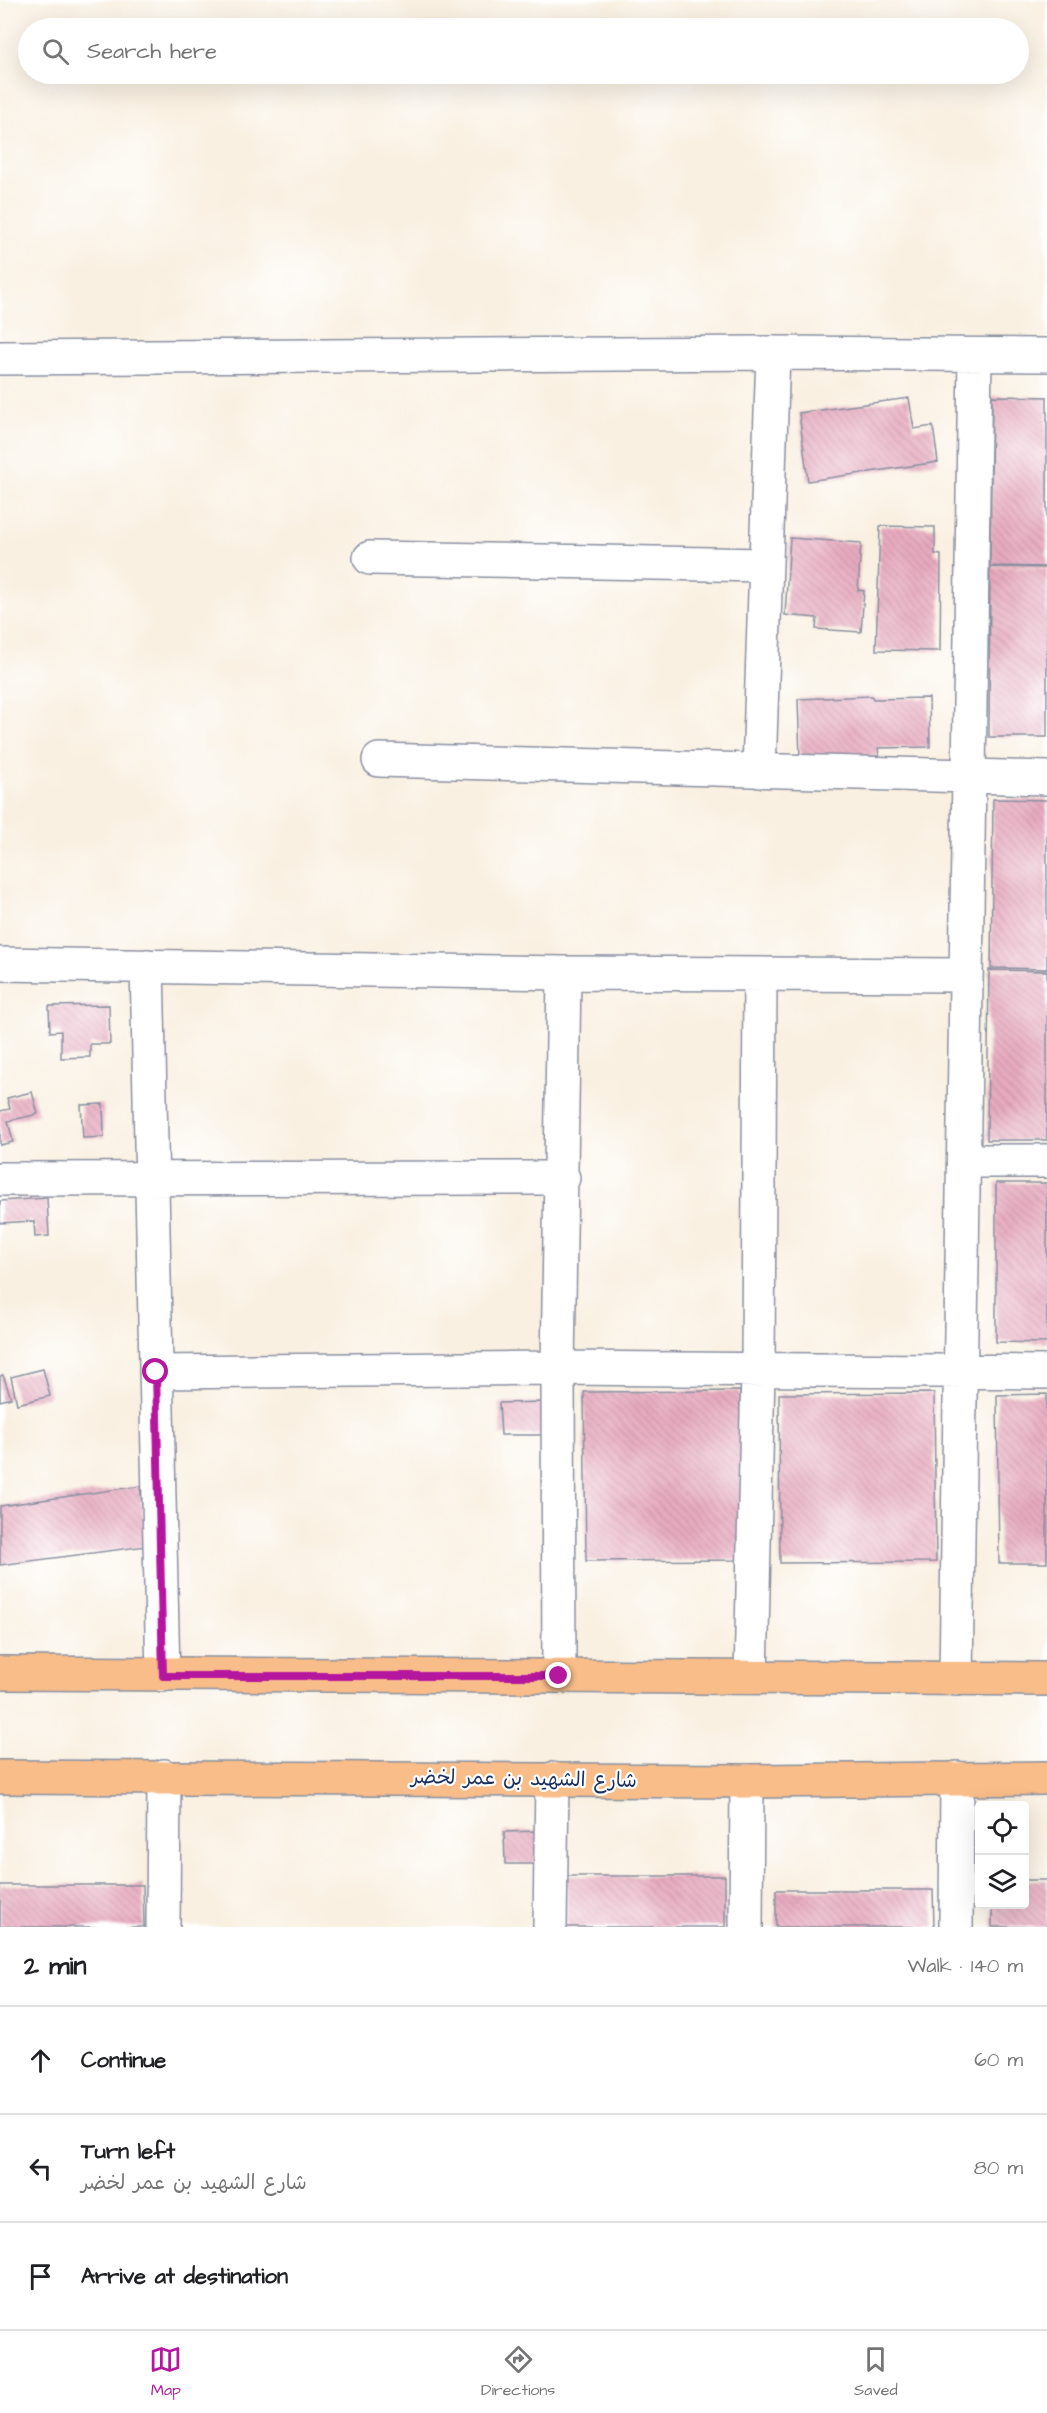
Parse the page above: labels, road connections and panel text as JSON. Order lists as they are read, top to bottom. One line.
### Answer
{"streets":{"main road":["شارع الشهيد بن عمر لخضر"]},"page":{"search":"Search here","heading":["2 min","Walk · 140 m"],"list":[["Continue","60 m"],["Turn left","شارع الشهيد بن عمر لخضر","80 m"],"Arrive at destination"],"nav":["Map","Directions","Saved"]}}
